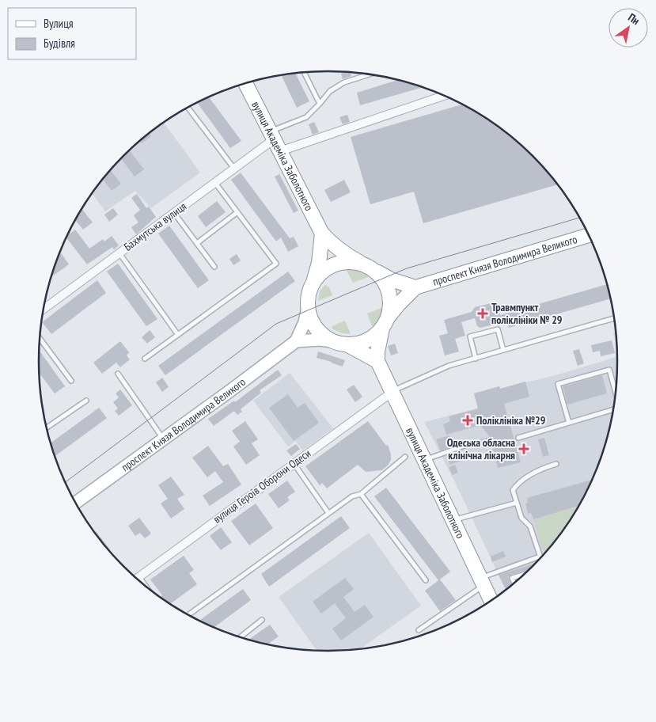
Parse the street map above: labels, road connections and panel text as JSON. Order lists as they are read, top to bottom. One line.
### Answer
{"streets":{"highway":["вулиця Академіка Заболотного","проспект Князя Володимира Великого"],"street":["Бахмутська вулиця","вулиця Героїв Оборони Одеси"]},"crossings":[["вулиця Академіка Заболотного","Бахмутська вулиця"],["вулиця Академіка Заболотного","проспект Князя Володимира Великого"],["вулиця Академіка Заболотного","вулиця Героїв Оборони Одеси"]],"places":{"health":["Травмпункт поліклініки № 29","Поліклініка №29","Одеська обласна клінічна лікарня"]},"legend":["Вулиця","Будівля"],"north":"top right"}
